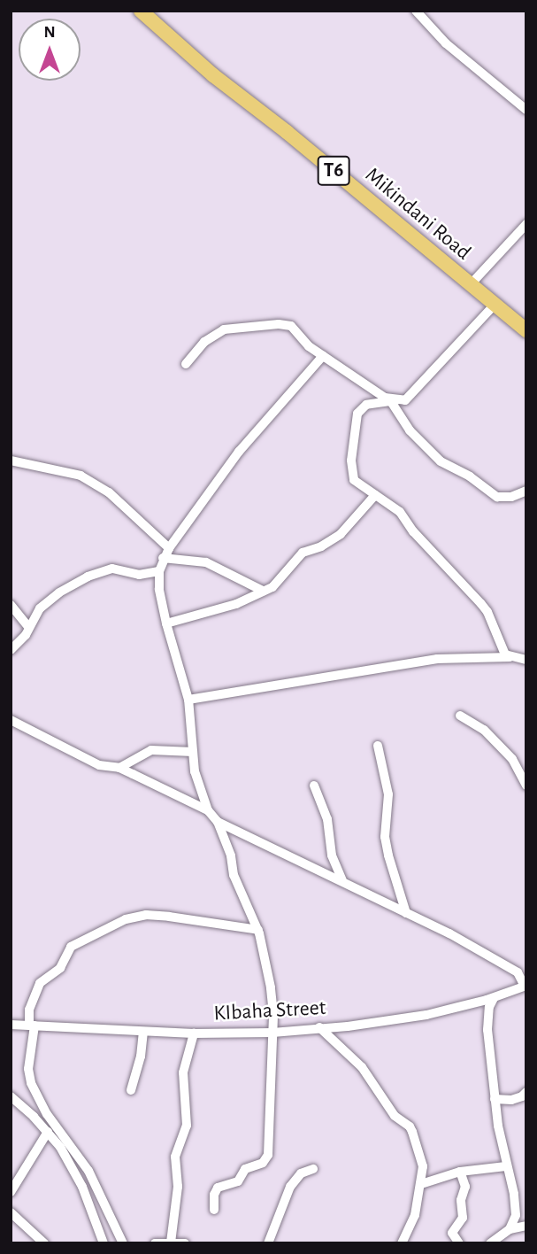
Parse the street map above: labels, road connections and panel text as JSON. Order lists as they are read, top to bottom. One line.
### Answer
{"streets":{"highway":["T6","Mikindani Road"],"street":["KIbaha Street"]},"north":"top"}
